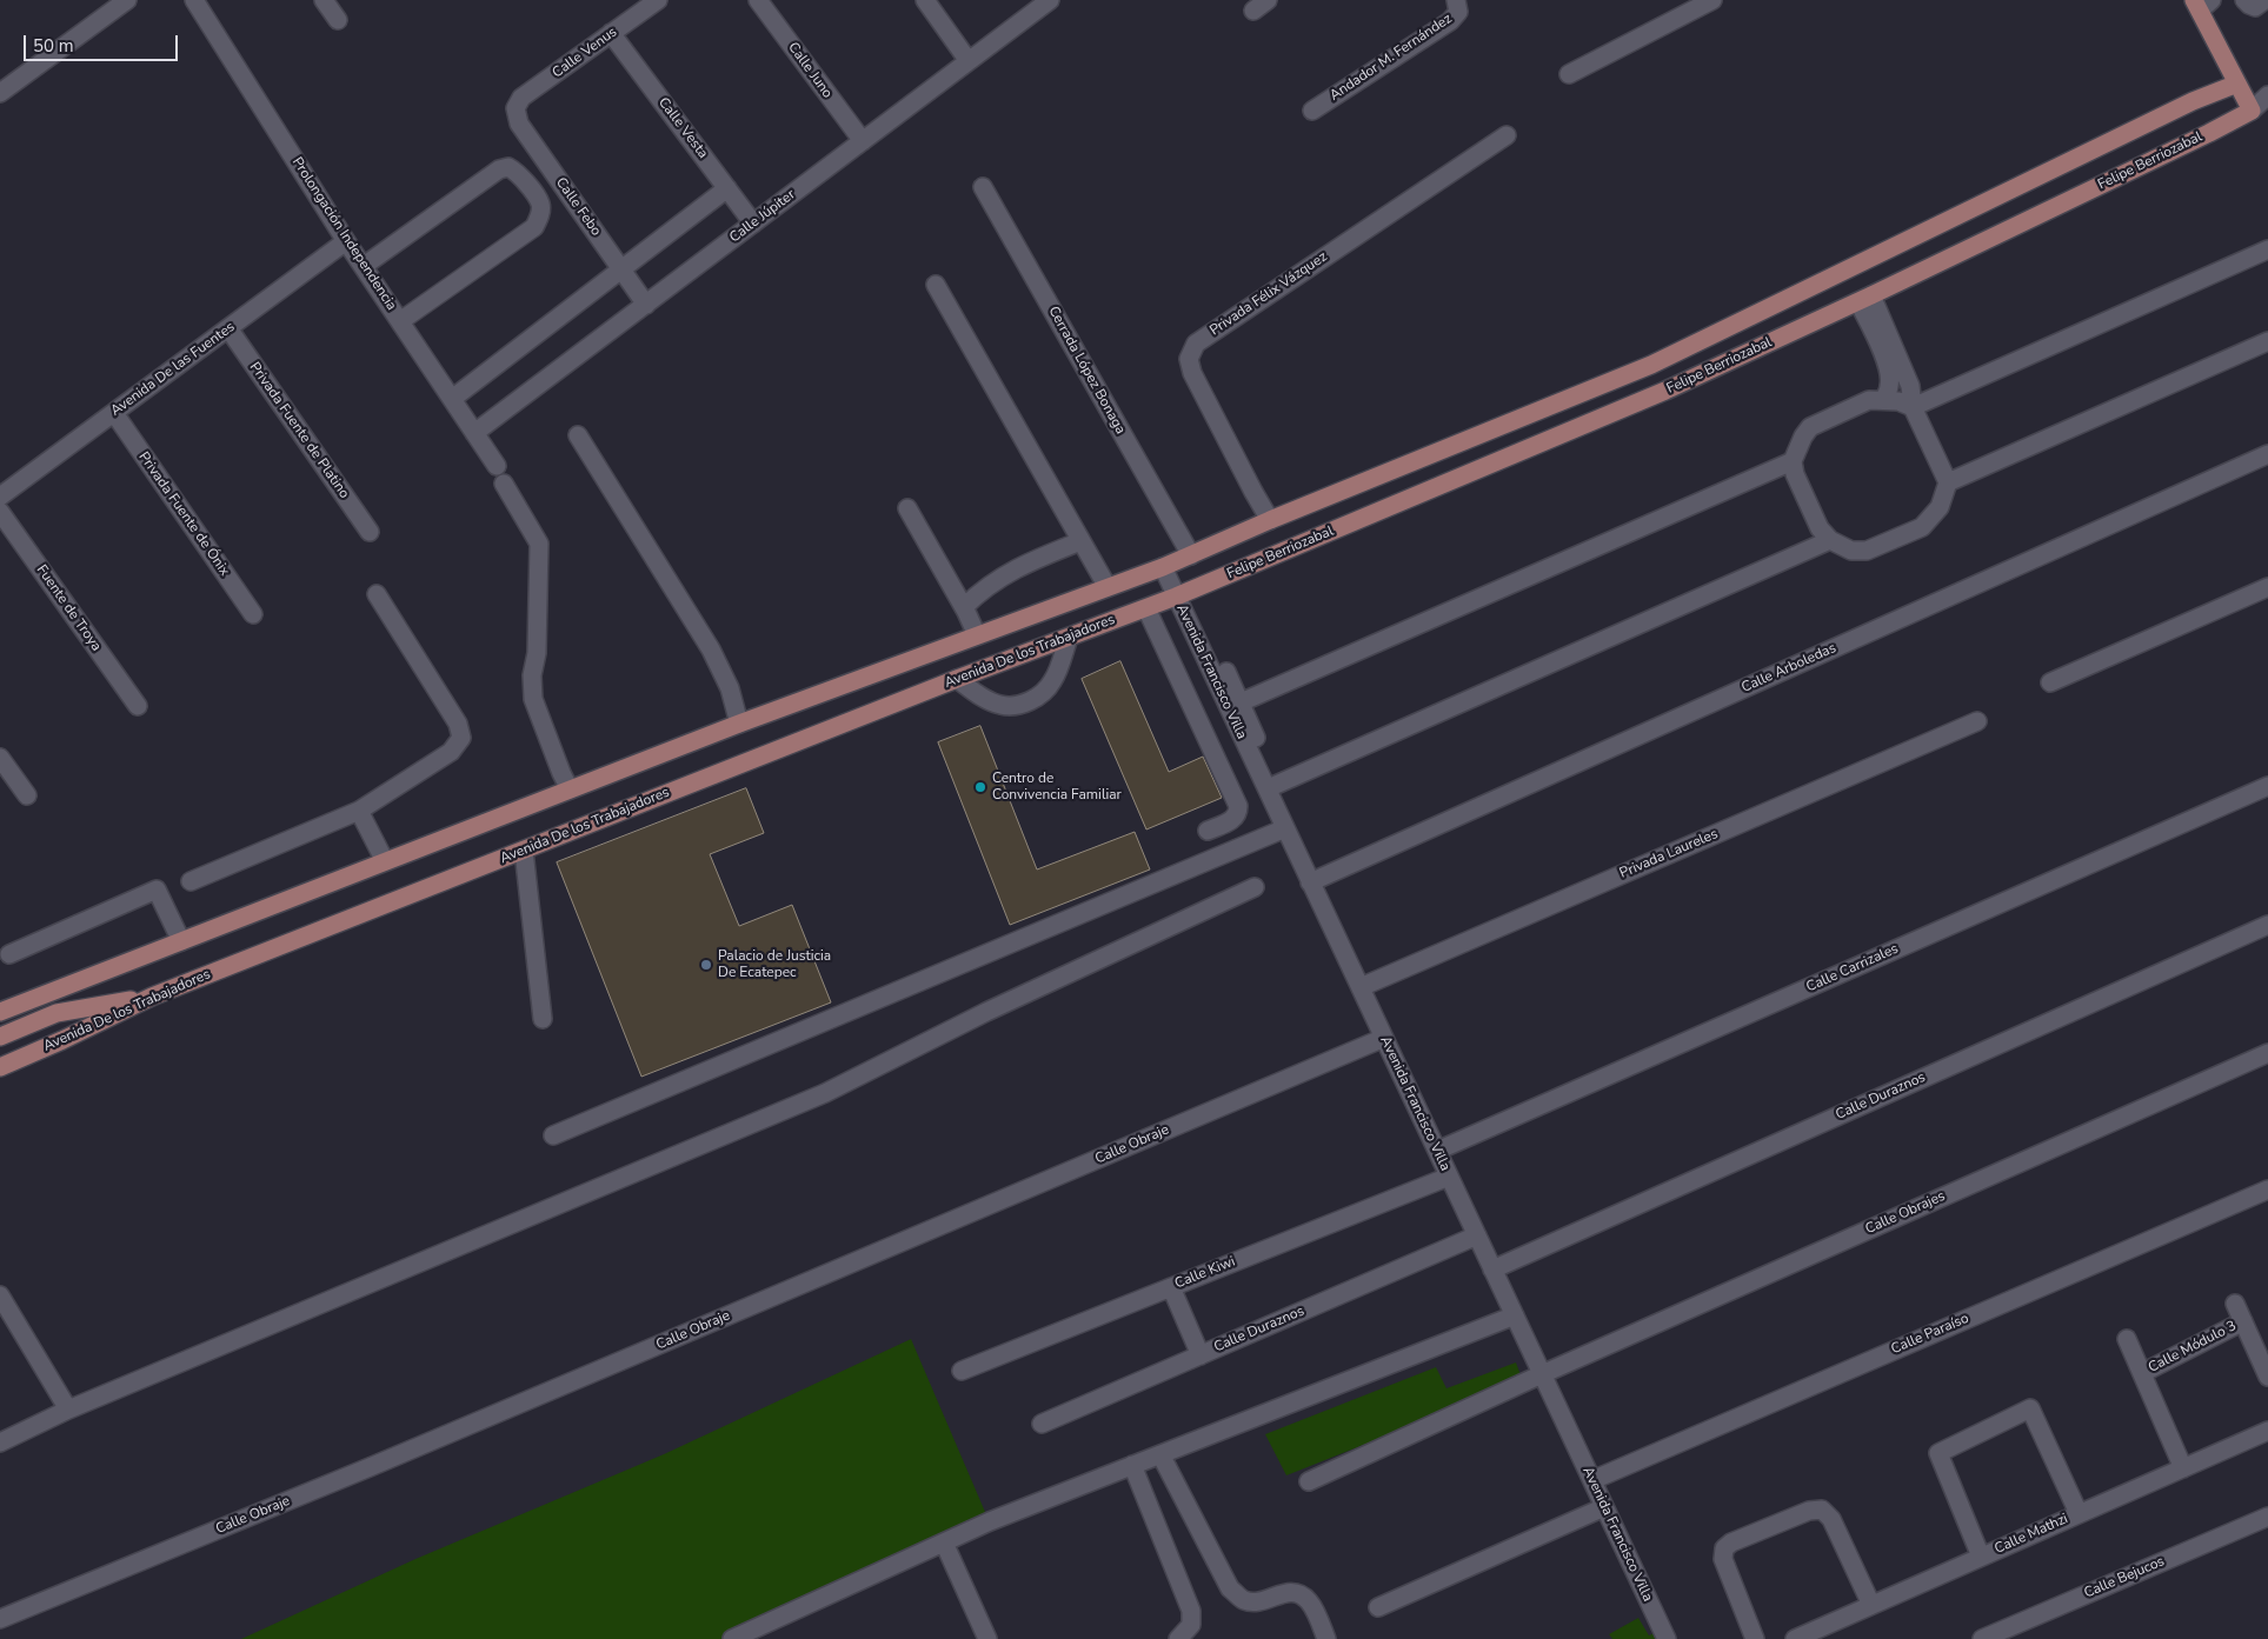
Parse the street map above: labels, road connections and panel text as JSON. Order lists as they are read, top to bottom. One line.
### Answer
{"streets":{"main road":["Felipe Berriozabal","Avenida De los Trabajadores"],"street":["Calle Venus","Andador M. Fernández","Calle Juno","Calle Vesta","Calle Febo","Calle Júpiter","Prolongación Independencia","Privada Félix Vázquez","Avenida De las Fuentes","Cerrada López Bonaga","Privada Fuente de Platino","Privada Fuente de Ónix","Fuente de Troya","Calle Arboledas","Avenida Francisco Villa","Privada Laureles","Calle Carrizales","Calle Duraznos","Calle Obraje","Calle Obrajes","Calle Kiwi","Calle Paraíso","Calle Módulo 3","Calle Mathzi","Calle Bejucos"]},"crossings":[["Calle Venus","Calle Vesta"],["Calle Venus","Calle Febo"],["Calle Juno","Calle Júpiter"],["Calle Vesta","Calle Júpiter"],["Felipe Berriozabal","Privada Félix Vázquez"],["Felipe Berriozabal","Cerrada López Bonaga"],["Felipe Berriozabal","Avenida De los Trabajadores"],["Felipe Berriozabal","Avenida Francisco Villa"],["Calle Febo","Calle Júpiter"],["Calle Júpiter","Prolongación Independencia"],["Prolongación Independencia","Avenida De las Fuentes"],["Avenida De las Fuentes","Privada Fuente de Platino"],["Avenida De las Fuentes","Privada Fuente de Ónix"],["Avenida De los Trabajadores","Avenida Francisco Villa"],["Calle Arboledas","Avenida Francisco Villa"],["Avenida Francisco Villa","Privada Laureles"],["Avenida Francisco Villa","Calle Carrizales"],["Avenida Francisco Villa","Calle Duraznos"],["Avenida Francisco Villa","Calle Obraje"],["Avenida Francisco Villa","Calle Obrajes"],["Avenida Francisco Villa","Calle Kiwi"],["Avenida Francisco Villa","Calle Paraíso"],["Calle Módulo 3","Calle Mathzi"]],"places":["Centro de Convivencia Familiar","Palacio de Justicia De Ecatepec"],"scale_bar":"50 m"}
